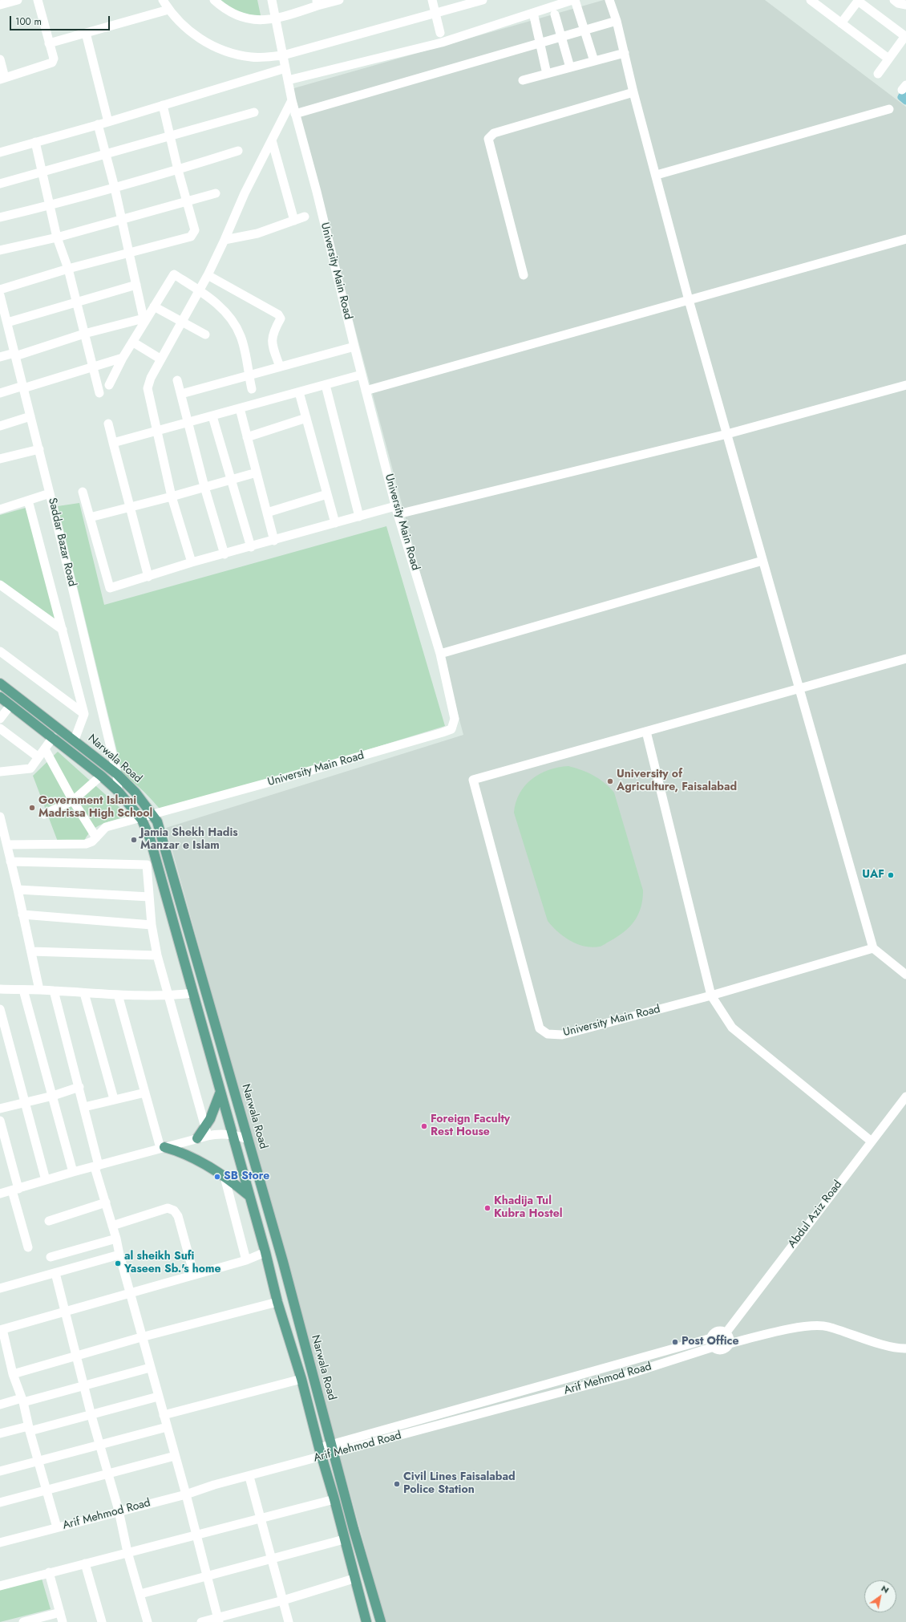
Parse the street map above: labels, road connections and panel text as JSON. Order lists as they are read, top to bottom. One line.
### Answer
{"streets":{"main road":["Narwala Road"],"street":["University Main Road","Saddar Bazar Road","Abdul Aziz Road","Arif Mehmod Road"]},"crossings":[["University Main Road","Narwala Road"],["Saddar Bazar Road","Narwala Road"],["Narwala Road","Arif Mehmod Road"],["Abdul Aziz Road","Arif Mehmod Road"]],"places":["University of Agriculture, Faisalabad","Government Islami Madrissa High School","Jamia Shekh Hadis Manzar e Islam","UAF","Foreign Faculty Rest House","SB Store","Khadija Tul Kubra Hostel","al sheikh Sufi Yaseen Sb.'s home","Post Office","Civil Lines Faisalabad Police Station"],"scale_bar":"100 m","north":"top right"}
